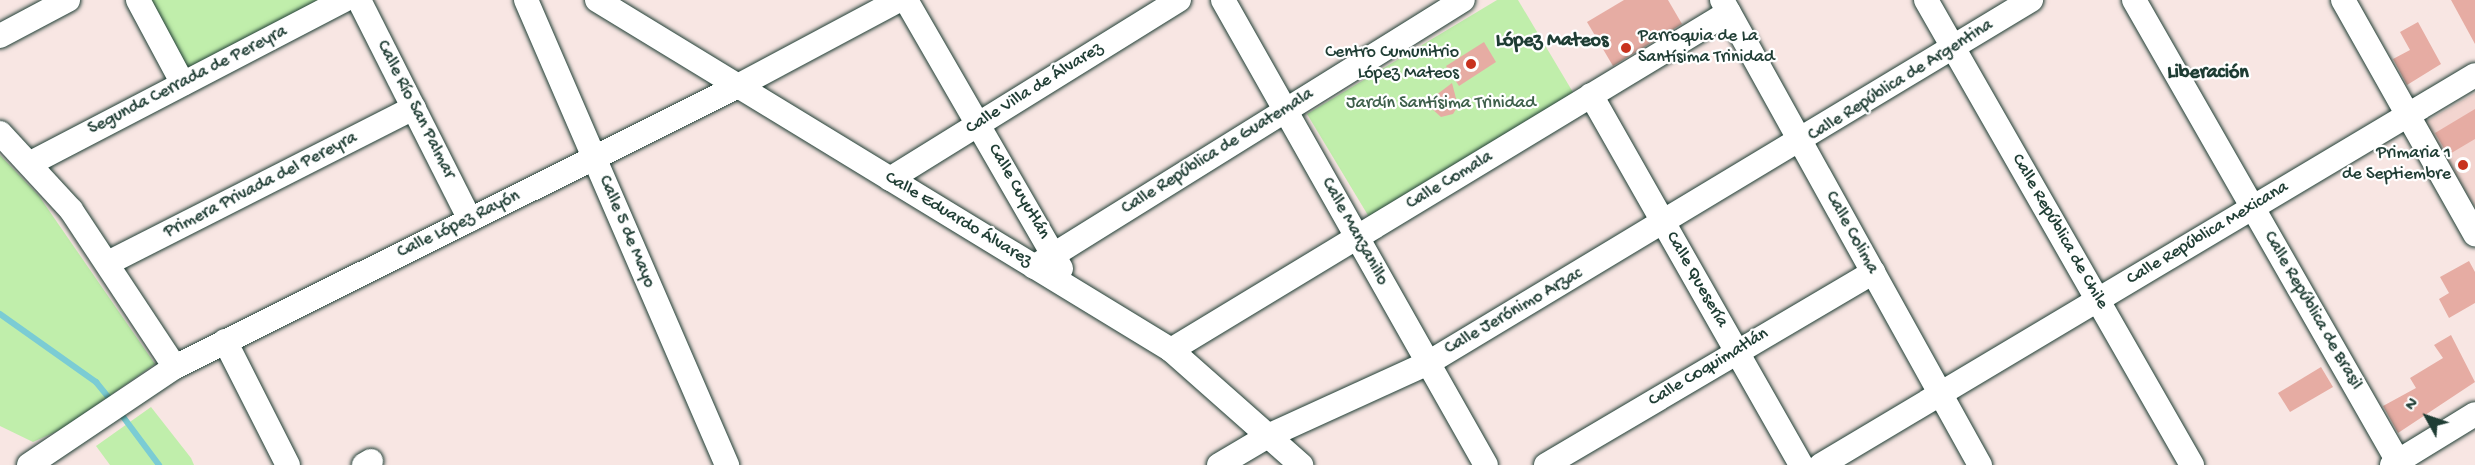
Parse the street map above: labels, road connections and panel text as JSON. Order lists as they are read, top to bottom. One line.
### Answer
{"streets":{"street":["Segunda Cerrada de Pereyra","Calle República de Argentina","Calle Villa de Álvarez","Calle Río San Palmar","Calle República de Guatemala","Calle Comala","Primera Privada del Pereyra","Calle Cuyutlán","Calle Eduardo Álvarez","Calle López Rayón","Calle 5 de Mayo","Calle Manzanillo","Calle República de Chile","Calle Colima","Calle República Mexicana","Calle Quesería","Calle República de Brasil","Calle Jerónimo Arzac","Calle Coquimatlán"]},"crossings":[["Calle República de Argentina","Calle República de Chile"],["Calle República de Argentina","Calle Colima"],["Calle República de Argentina","Calle Jerónimo Arzac"],["Calle Villa de Álvarez","Calle Cuyutlán"],["Calle Villa de Álvarez","Calle Eduardo Álvarez"],["Calle Río San Palmar","Primera Privada del Pereyra"],["Calle Río San Palmar","Calle López Rayón"],["Calle República de Guatemala","Calle Cuyutlán"],["Calle República de Guatemala","Calle Eduardo Álvarez"],["Calle República de Guatemala","Calle Manzanillo"],["Calle Comala","Calle Cuyutlán"],["Calle Comala","Calle Manzanillo"],["Calle Comala","Calle Colima"],["Calle Comala","Calle Quesería"],["Calle Cuyutlán","Calle Eduardo Álvarez"],["Calle Eduardo Álvarez","Calle López Rayón"],["Calle López Rayón","Calle 5 de Mayo"],["Calle Manzanillo","Calle Jerónimo Arzac"],["Calle República de Chile","Calle República Mexicana"],["Calle Colima","Calle República Mexicana"],["Calle Colima","Calle Jerónimo Arzac"],["Calle Colima","Calle Coquimatlán"],["Calle República Mexicana","Calle República de Brasil"],["Calle Quesería","Calle Jerónimo Arzac"],["Calle Quesería","Calle Coquimatlán"]],"districts":["López Mateos","Liberación"],"parks":["Jardín Santísima Trinidad"],"places":["Parroquia de La Santísima Trinidad","Centro Cumunitrio López Mateos","Primaria 1 de Septiembre"],"north":"top left"}
